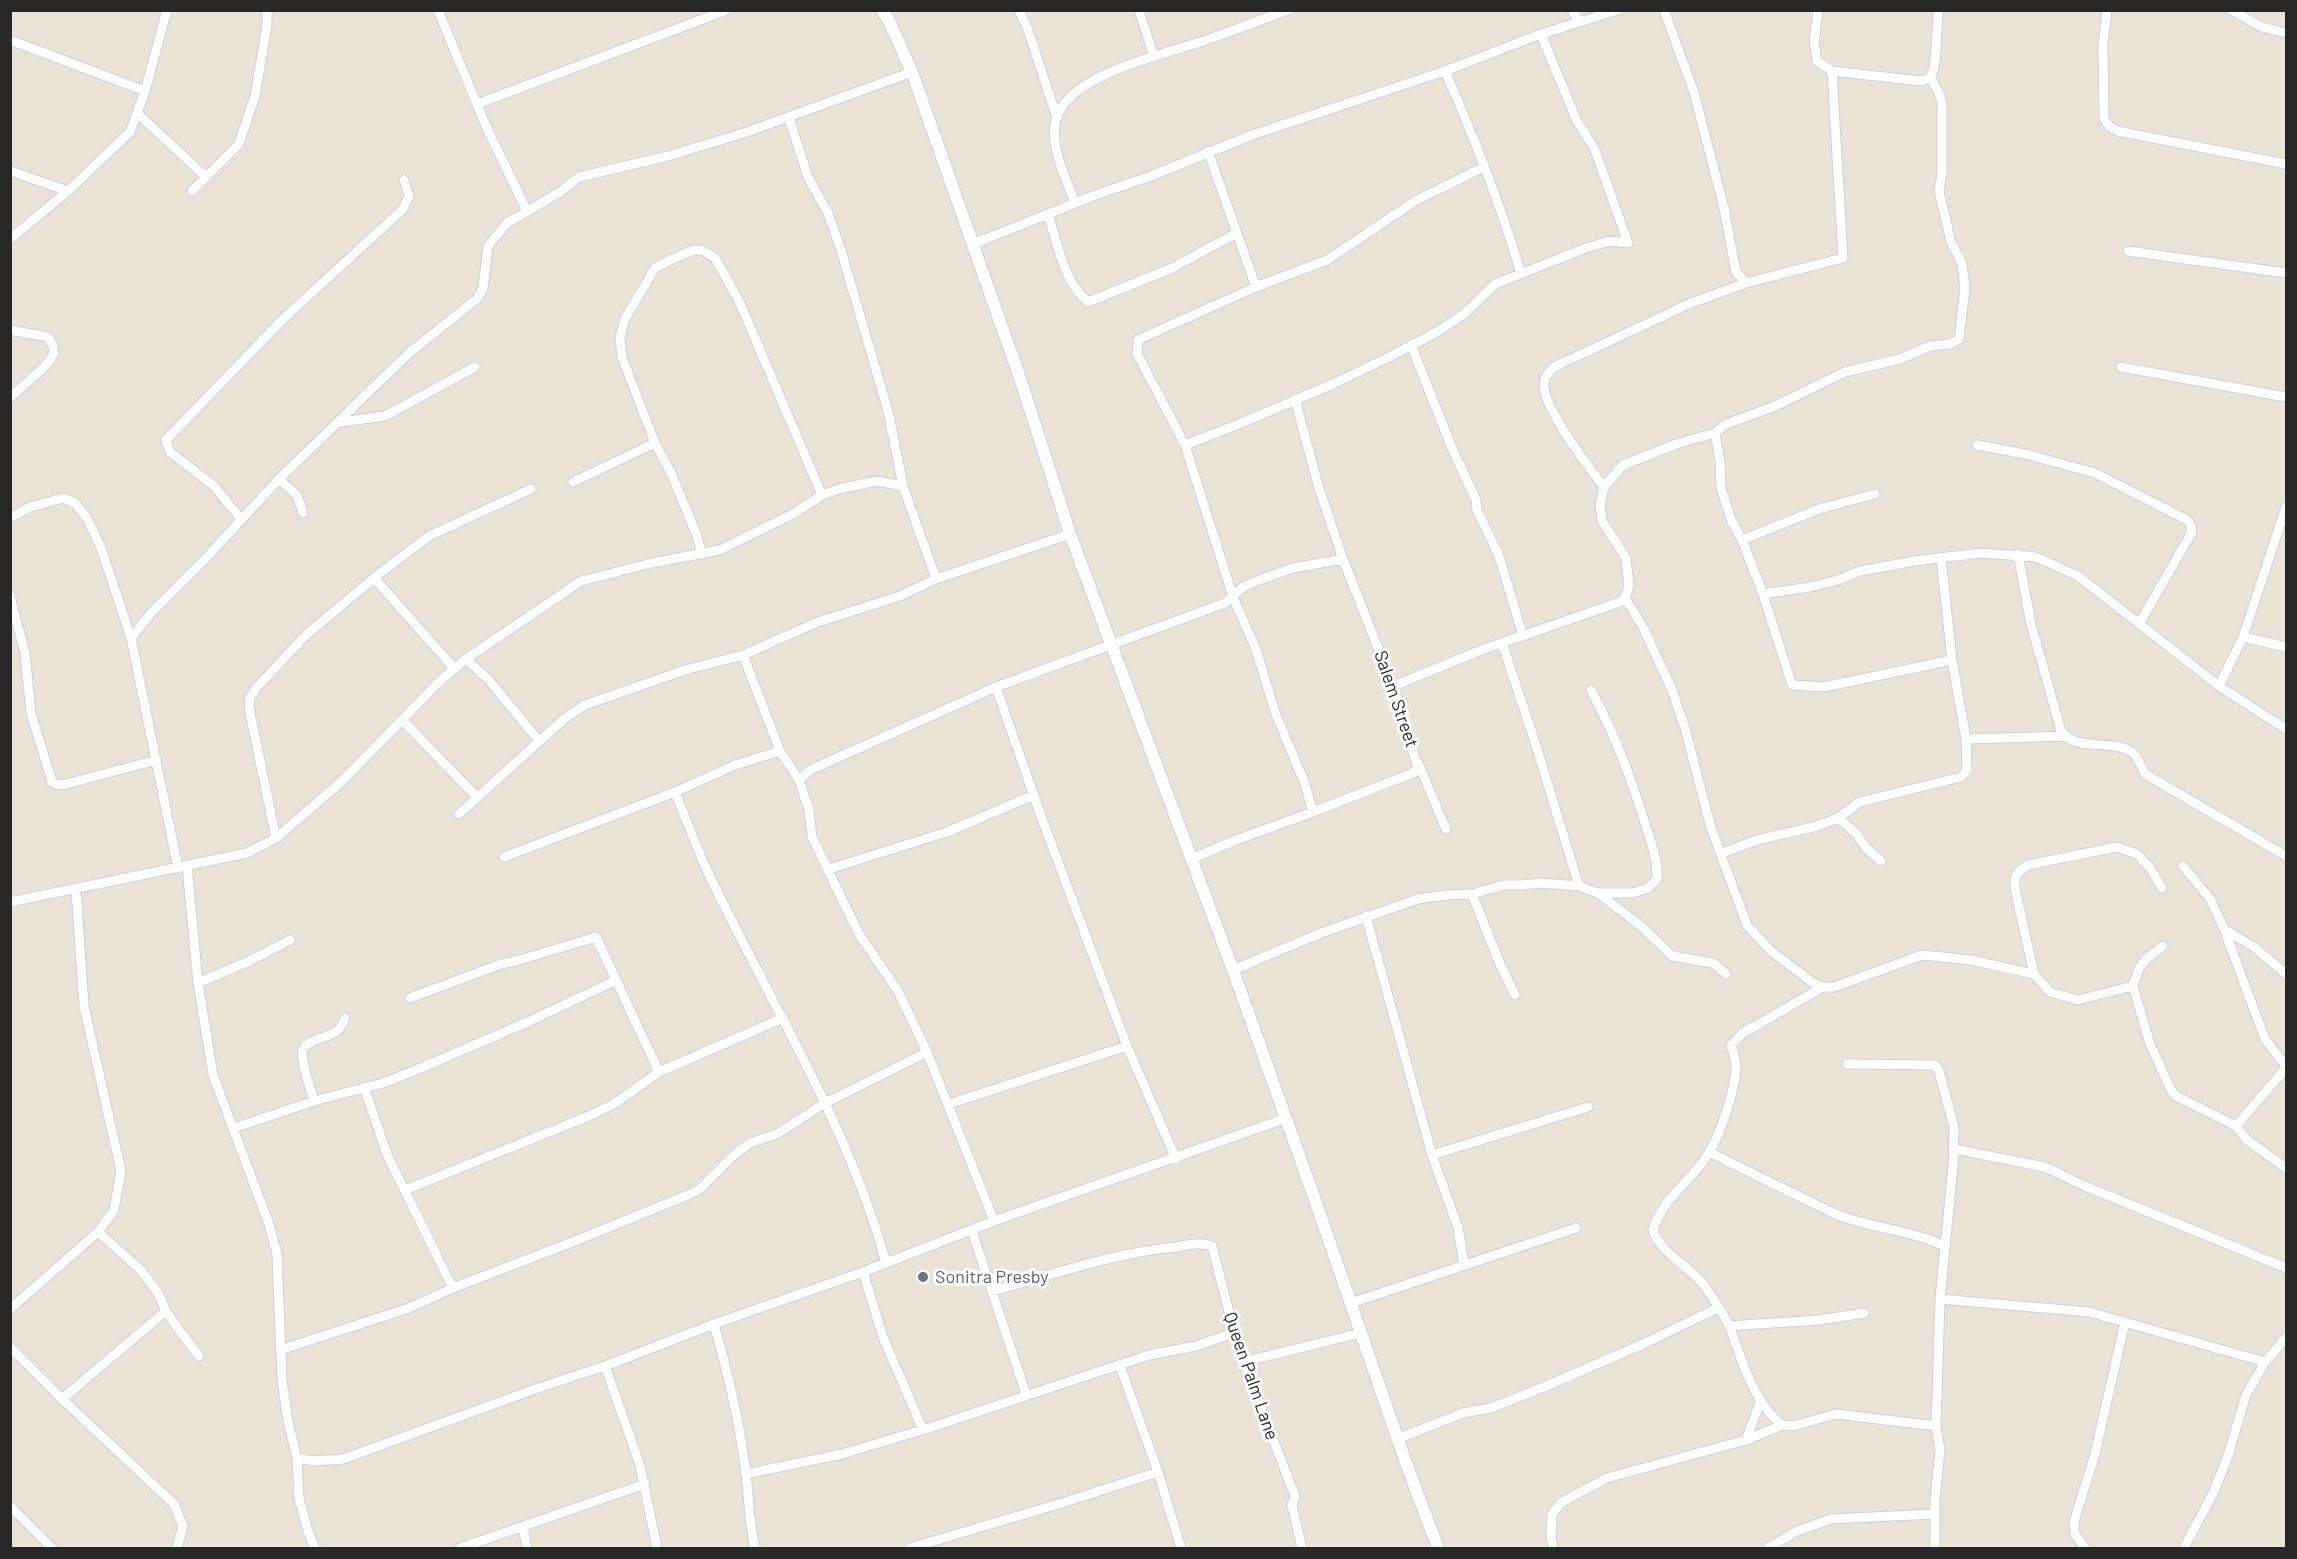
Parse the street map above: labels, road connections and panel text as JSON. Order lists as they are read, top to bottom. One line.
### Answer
{"streets":{"street":["Salem Street","Queen Palm Lane"]},"places":["Sonitra Presby"]}
